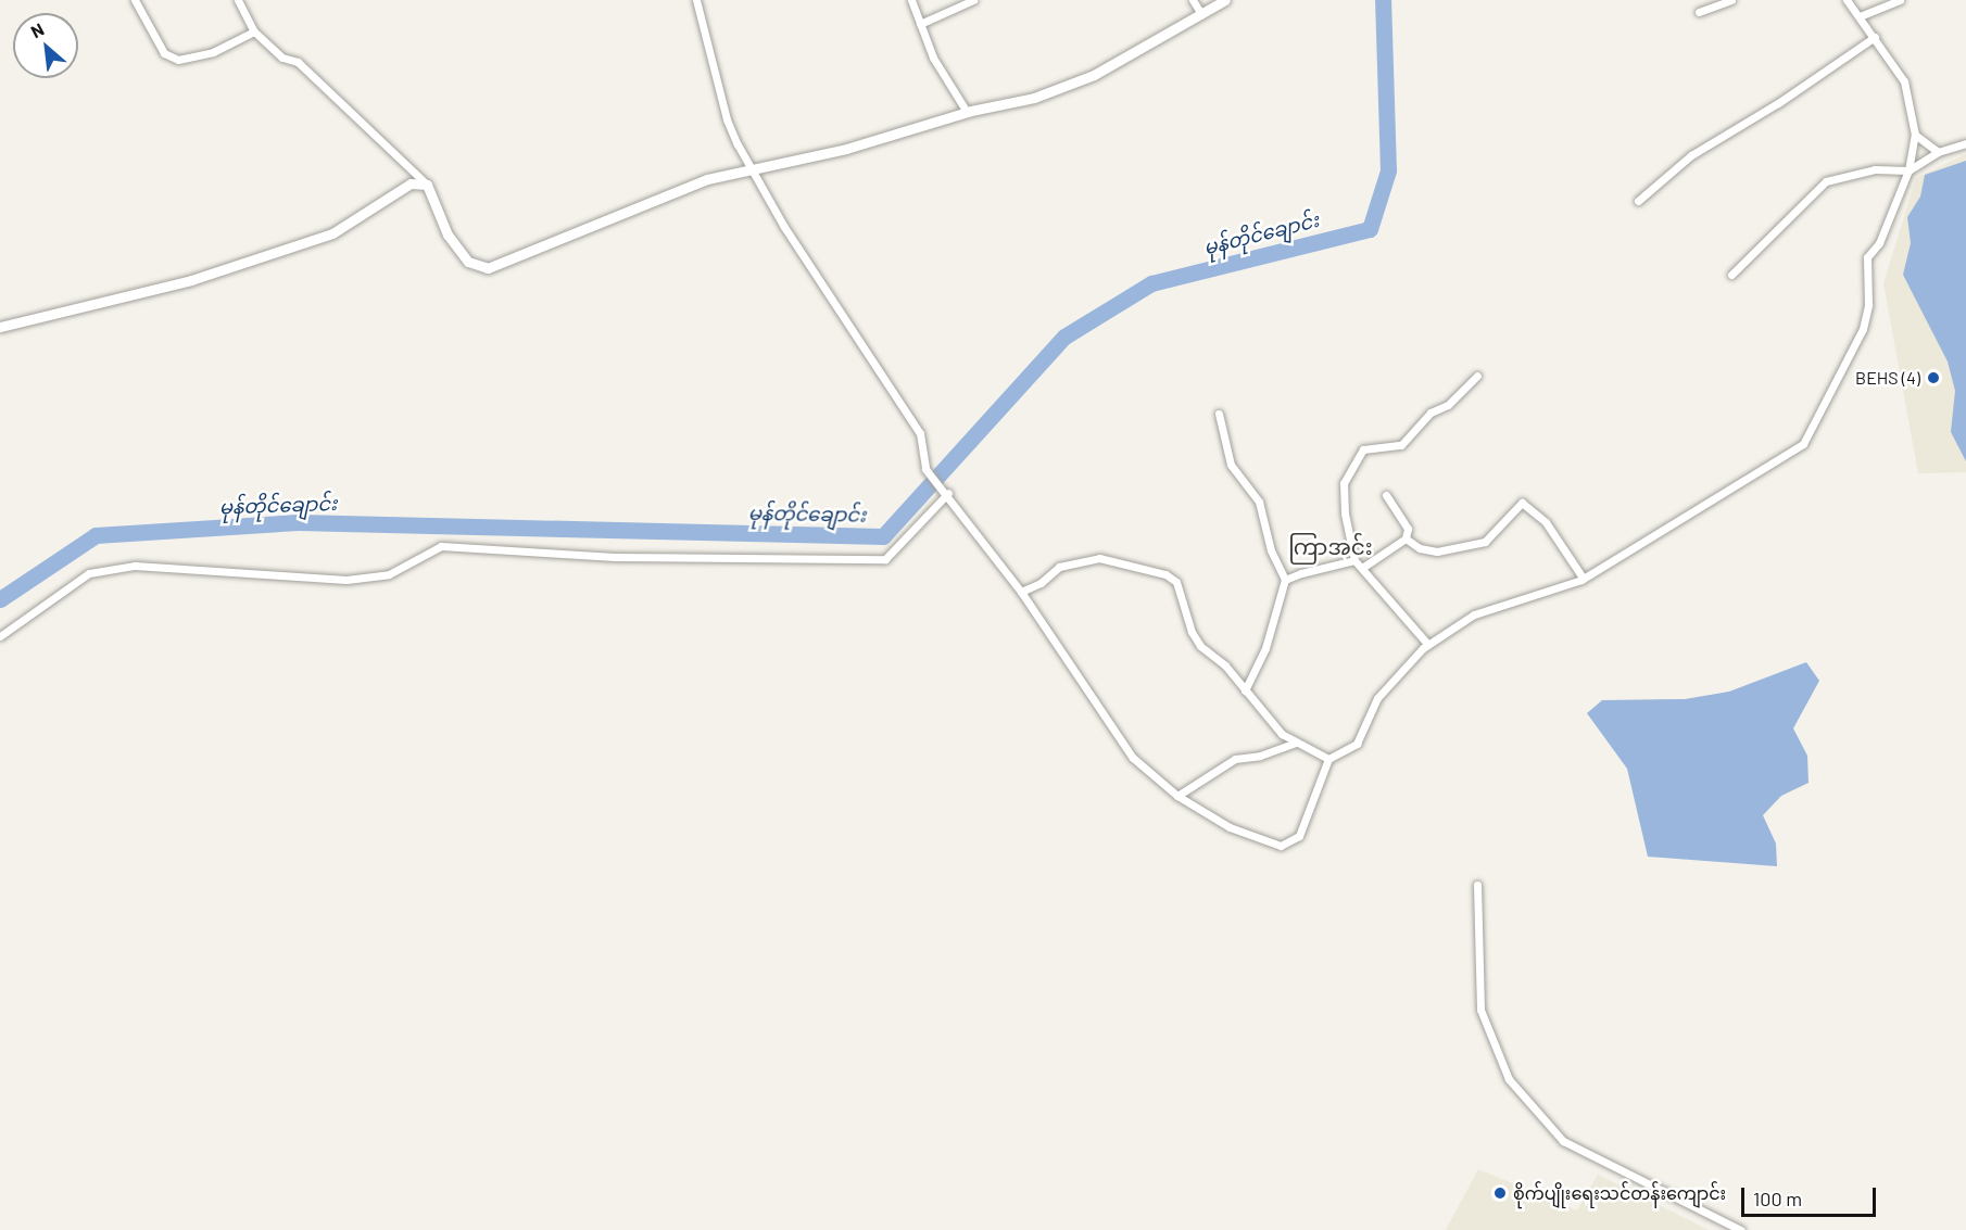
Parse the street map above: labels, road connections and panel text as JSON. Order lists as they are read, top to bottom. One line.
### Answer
{"districts":["ကြာအင်း"],"water":["မုန်တိုင်ချောင်း"],"places":["BEHS (4)","စိုက်ပျိုးရေးသင်တန်းကျောင်း"],"scale_bar":"100 m","north":"top left"}
